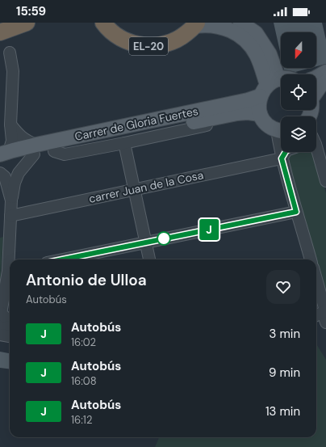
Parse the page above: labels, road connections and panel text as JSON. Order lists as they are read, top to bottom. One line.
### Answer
{"streets":{"highway":["EL-20"],"main road":["Carrer de Gloria Fuertes"],"street":["carrer Juan de la Cosa"]},"lines":["bus line J"],"north":"bottom","page":{"status":"15:59","on_map":"J","heading":["Antonio de Ulloa","Autobús"],"list":[{"mark":"J","name":"Autobús","note":"16:02","value":"3 min"},{"mark":"J","name":"Autobús","note":"16:08","value":"9 min"},{"mark":"J","name":"Autobús","note":"16:12","value":"13 min"}]}}
